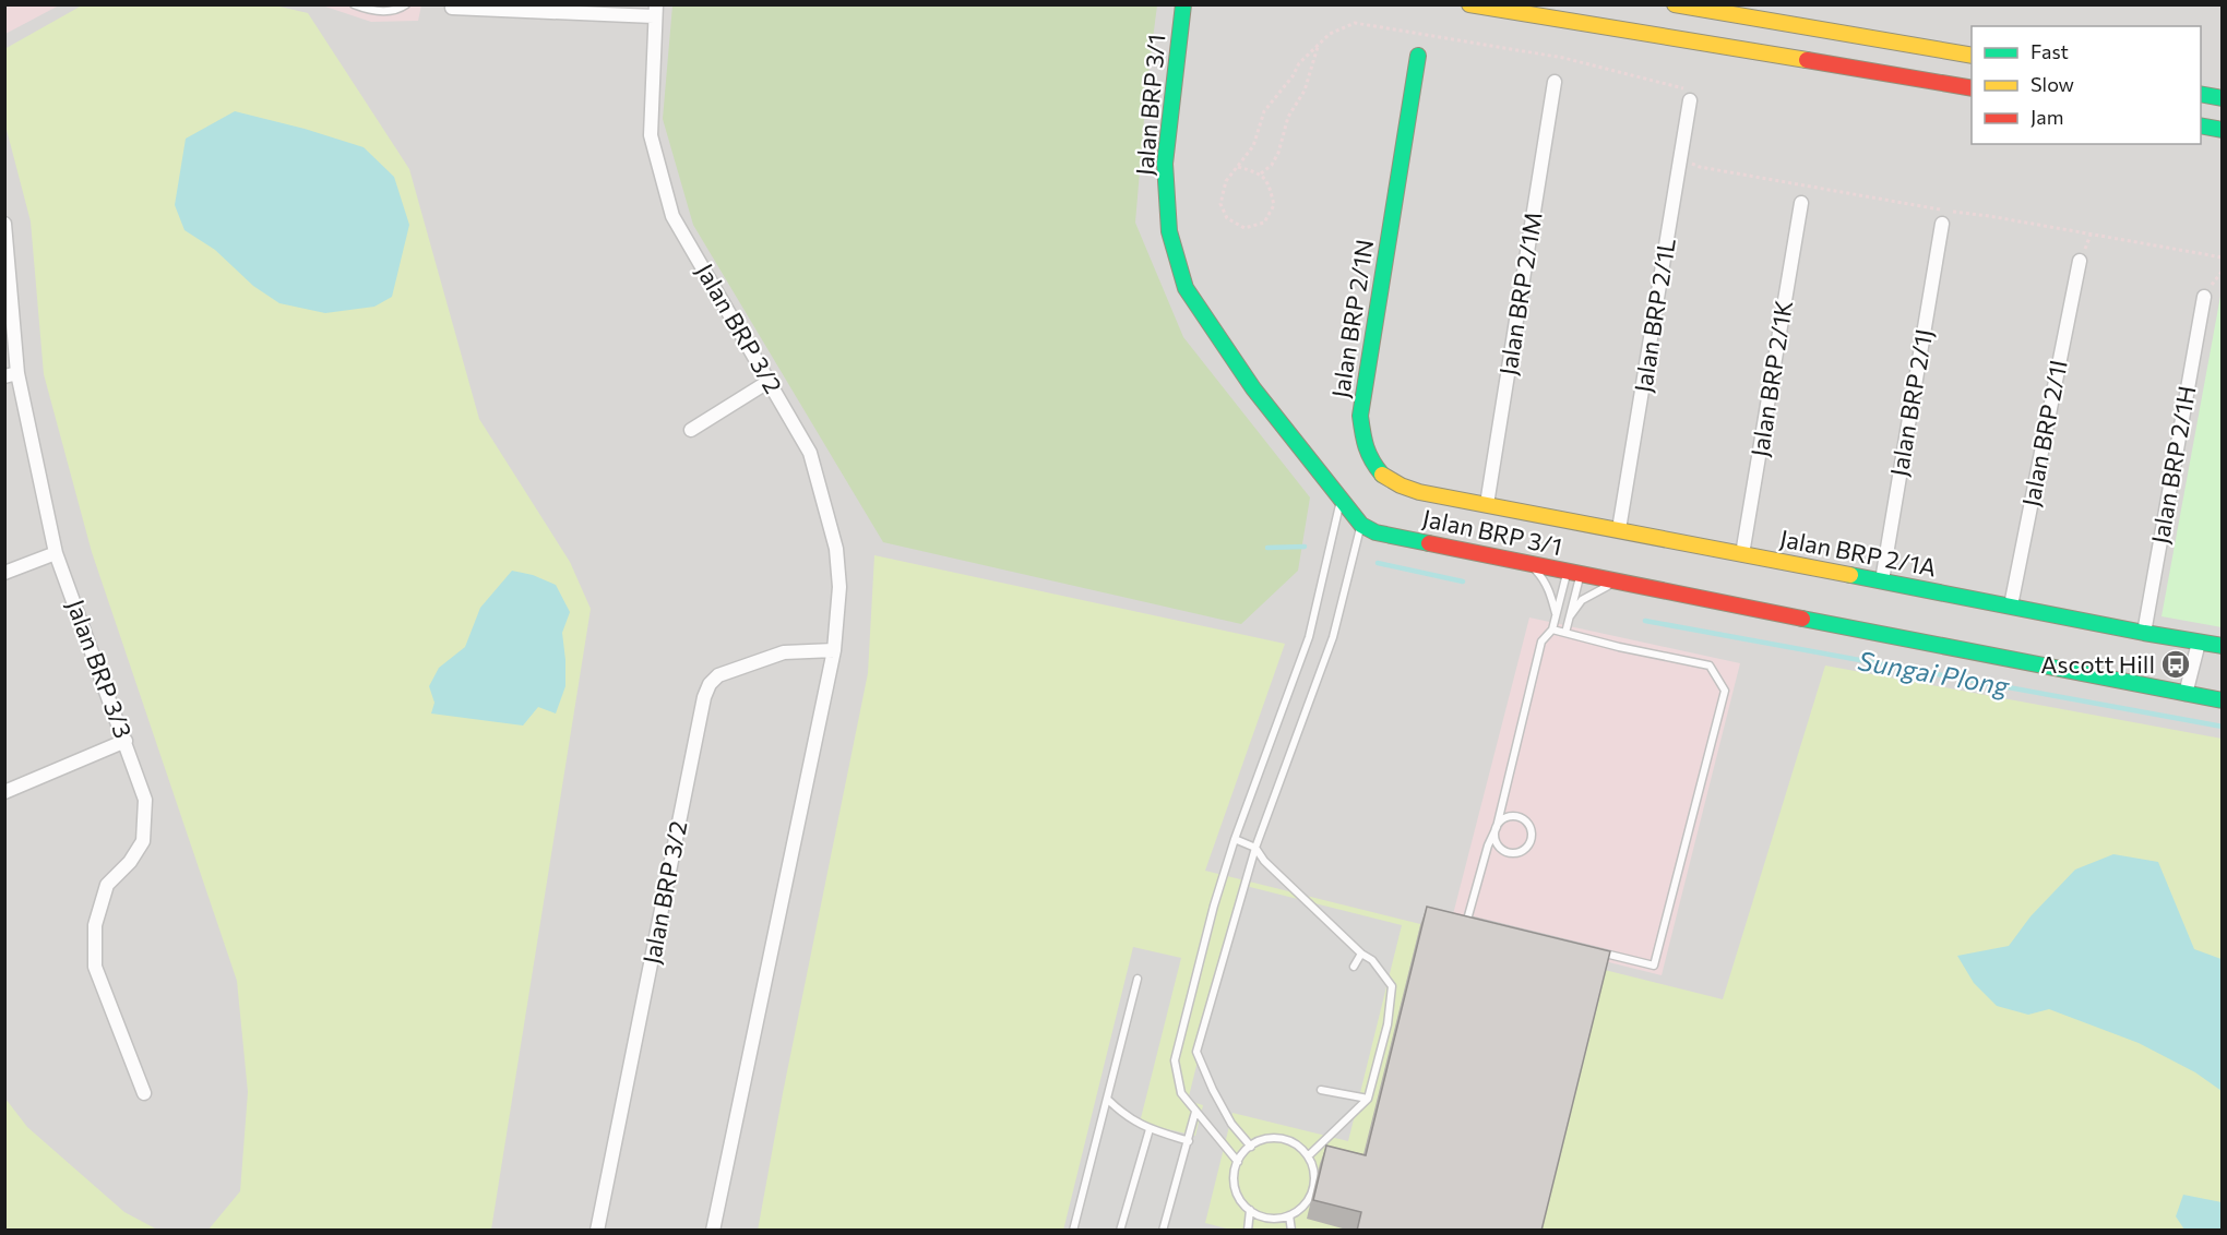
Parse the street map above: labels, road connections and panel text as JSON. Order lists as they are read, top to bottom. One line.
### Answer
{"streets":{"street":["Jalan BRP 3/1","Jalan BRP 2/1M","Jalan BRP 2/1L","Jalan BRP 2/1N","Jalan BRP 3/2","Jalan BRP 2/1K","Jalan BRP 2/1J","Jalan BRP 2/1I","Jalan BRP 2/1H","Jalan BRP 2/1A","Jalan BRP 3/3"]},"crossings":[["Jalan BRP 2/1M","Jalan BRP 2/1N"],["Jalan BRP 2/1M","Jalan BRP 2/1A"],["Jalan BRP 2/1L","Jalan BRP 2/1A"],["Jalan BRP 2/1N","Jalan BRP 2/1A"],["Jalan BRP 2/1K","Jalan BRP 2/1A"],["Jalan BRP 2/1J","Jalan BRP 2/1A"],["Jalan BRP 2/1I","Jalan BRP 2/1A"],["Jalan BRP 2/1H","Jalan BRP 2/1A"]],"water":["Sungai Plong"],"places":{"bus stop":["Ascott Hill"]},"legend":["Fast","Slow","Jam"]}
